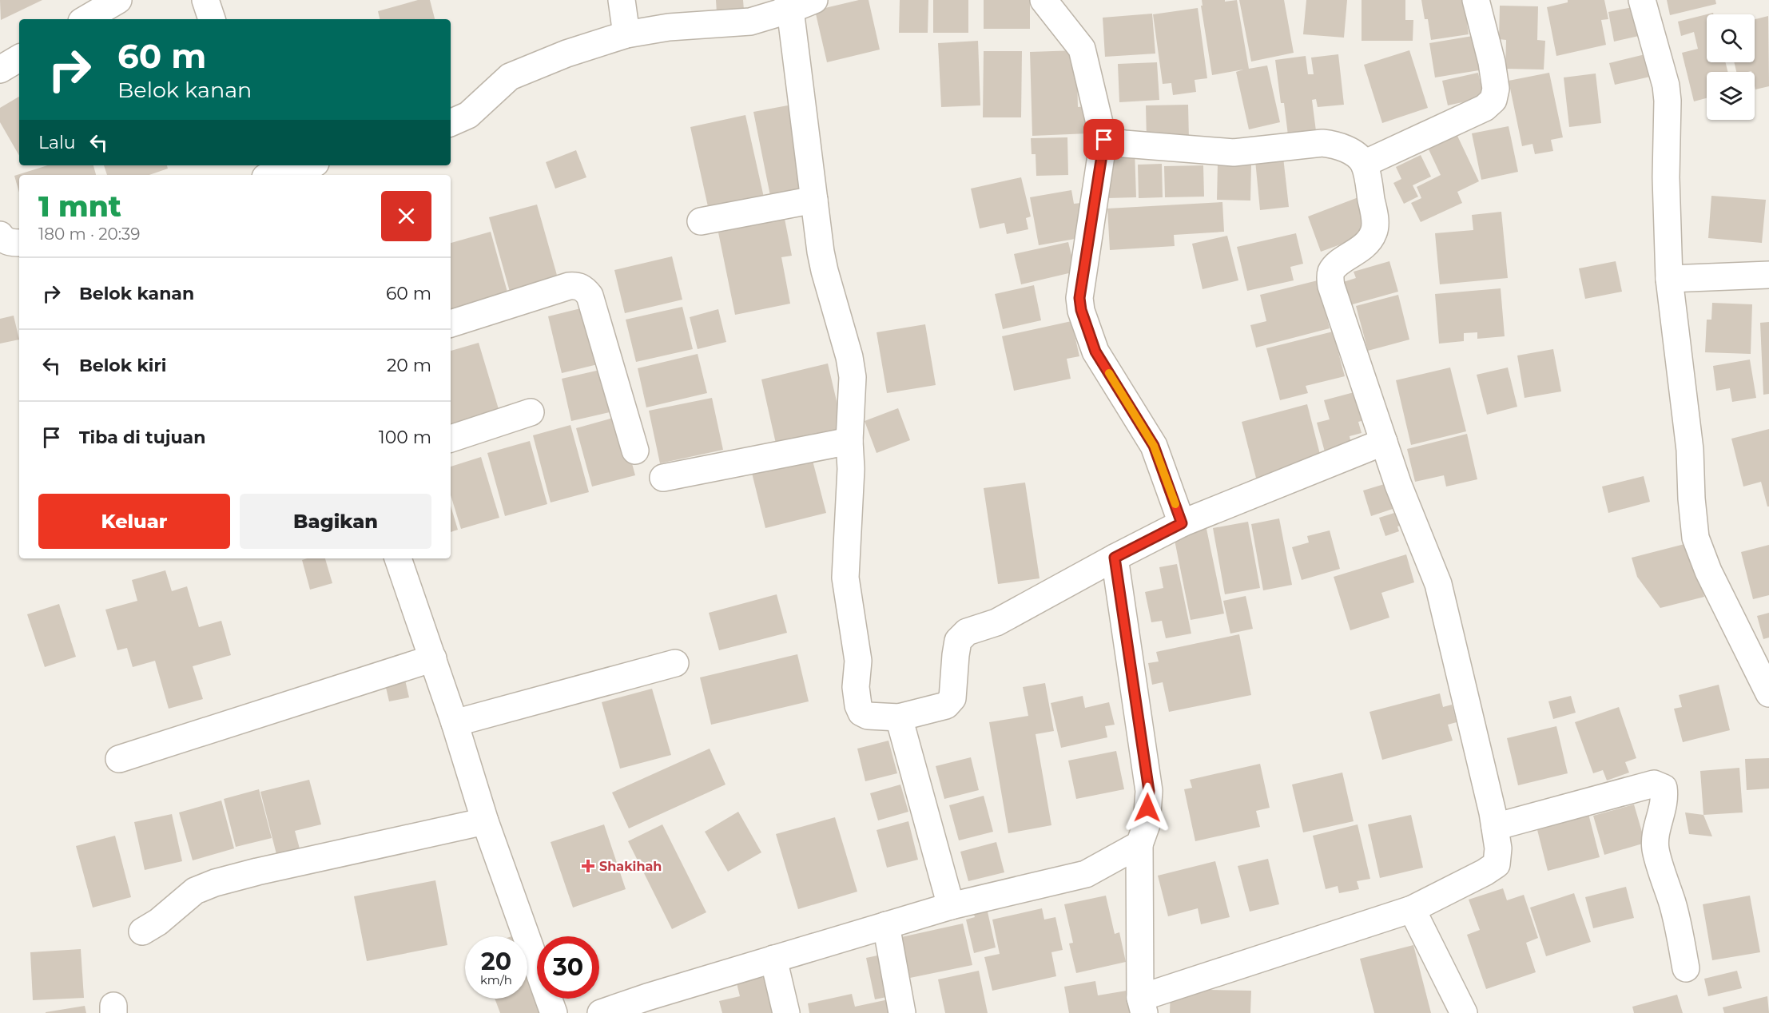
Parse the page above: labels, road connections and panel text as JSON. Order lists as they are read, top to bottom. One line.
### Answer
{"places":{"health":["Shakihah"]},"page":{"turn":["60 m","Belok kanan"],"then":"Lalu","heading":["1 mnt","180 m · 20:39"],"list":[{"name":"Belok kanan","value":"60 m"},{"name":"Belok kiri","value":"20 m"},{"name":"Tiba di tujuan","value":"100 m"}],"buttons":["Keluar","Bagikan"],"speed":"20 km/h","limit":"30"}}
